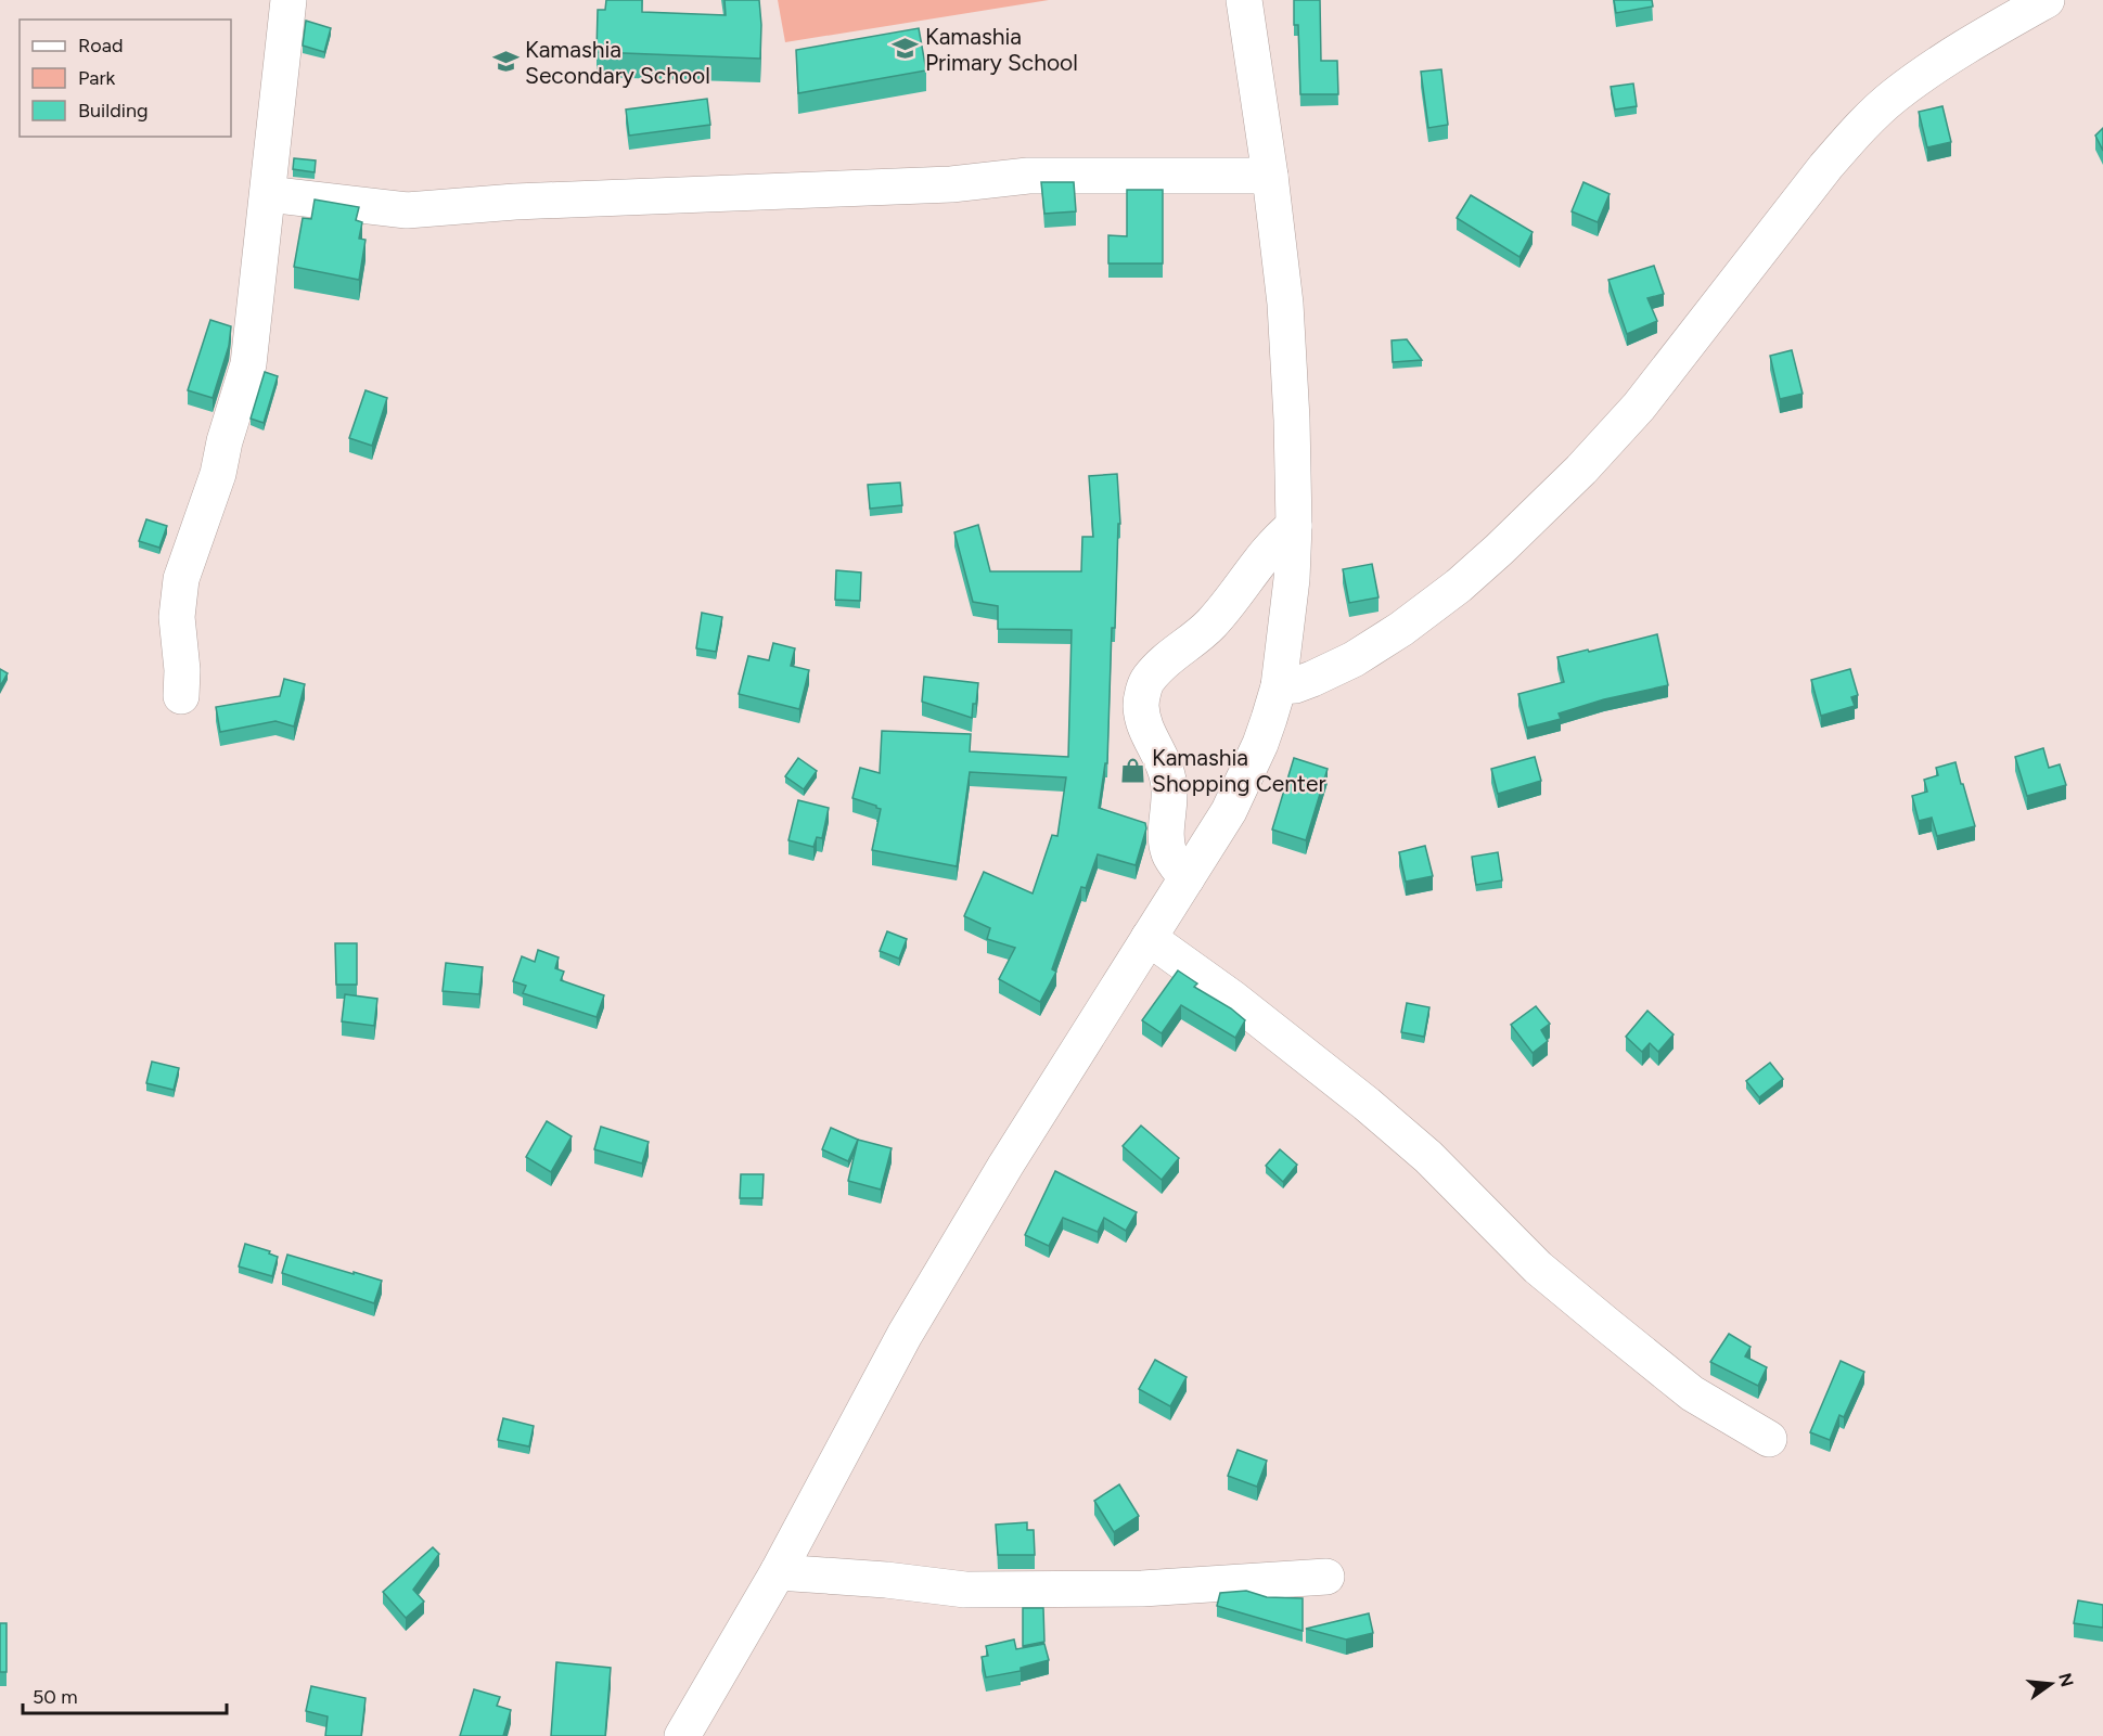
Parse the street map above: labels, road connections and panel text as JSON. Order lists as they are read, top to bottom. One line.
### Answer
{"places":{"school or university":["Kamashia Primary School","Kamashia Secondary School"],"shop":["Kamashia Shopping Center"]},"legend":["Road","Park","Building"],"scale_bar":"50 m","north":"right"}
